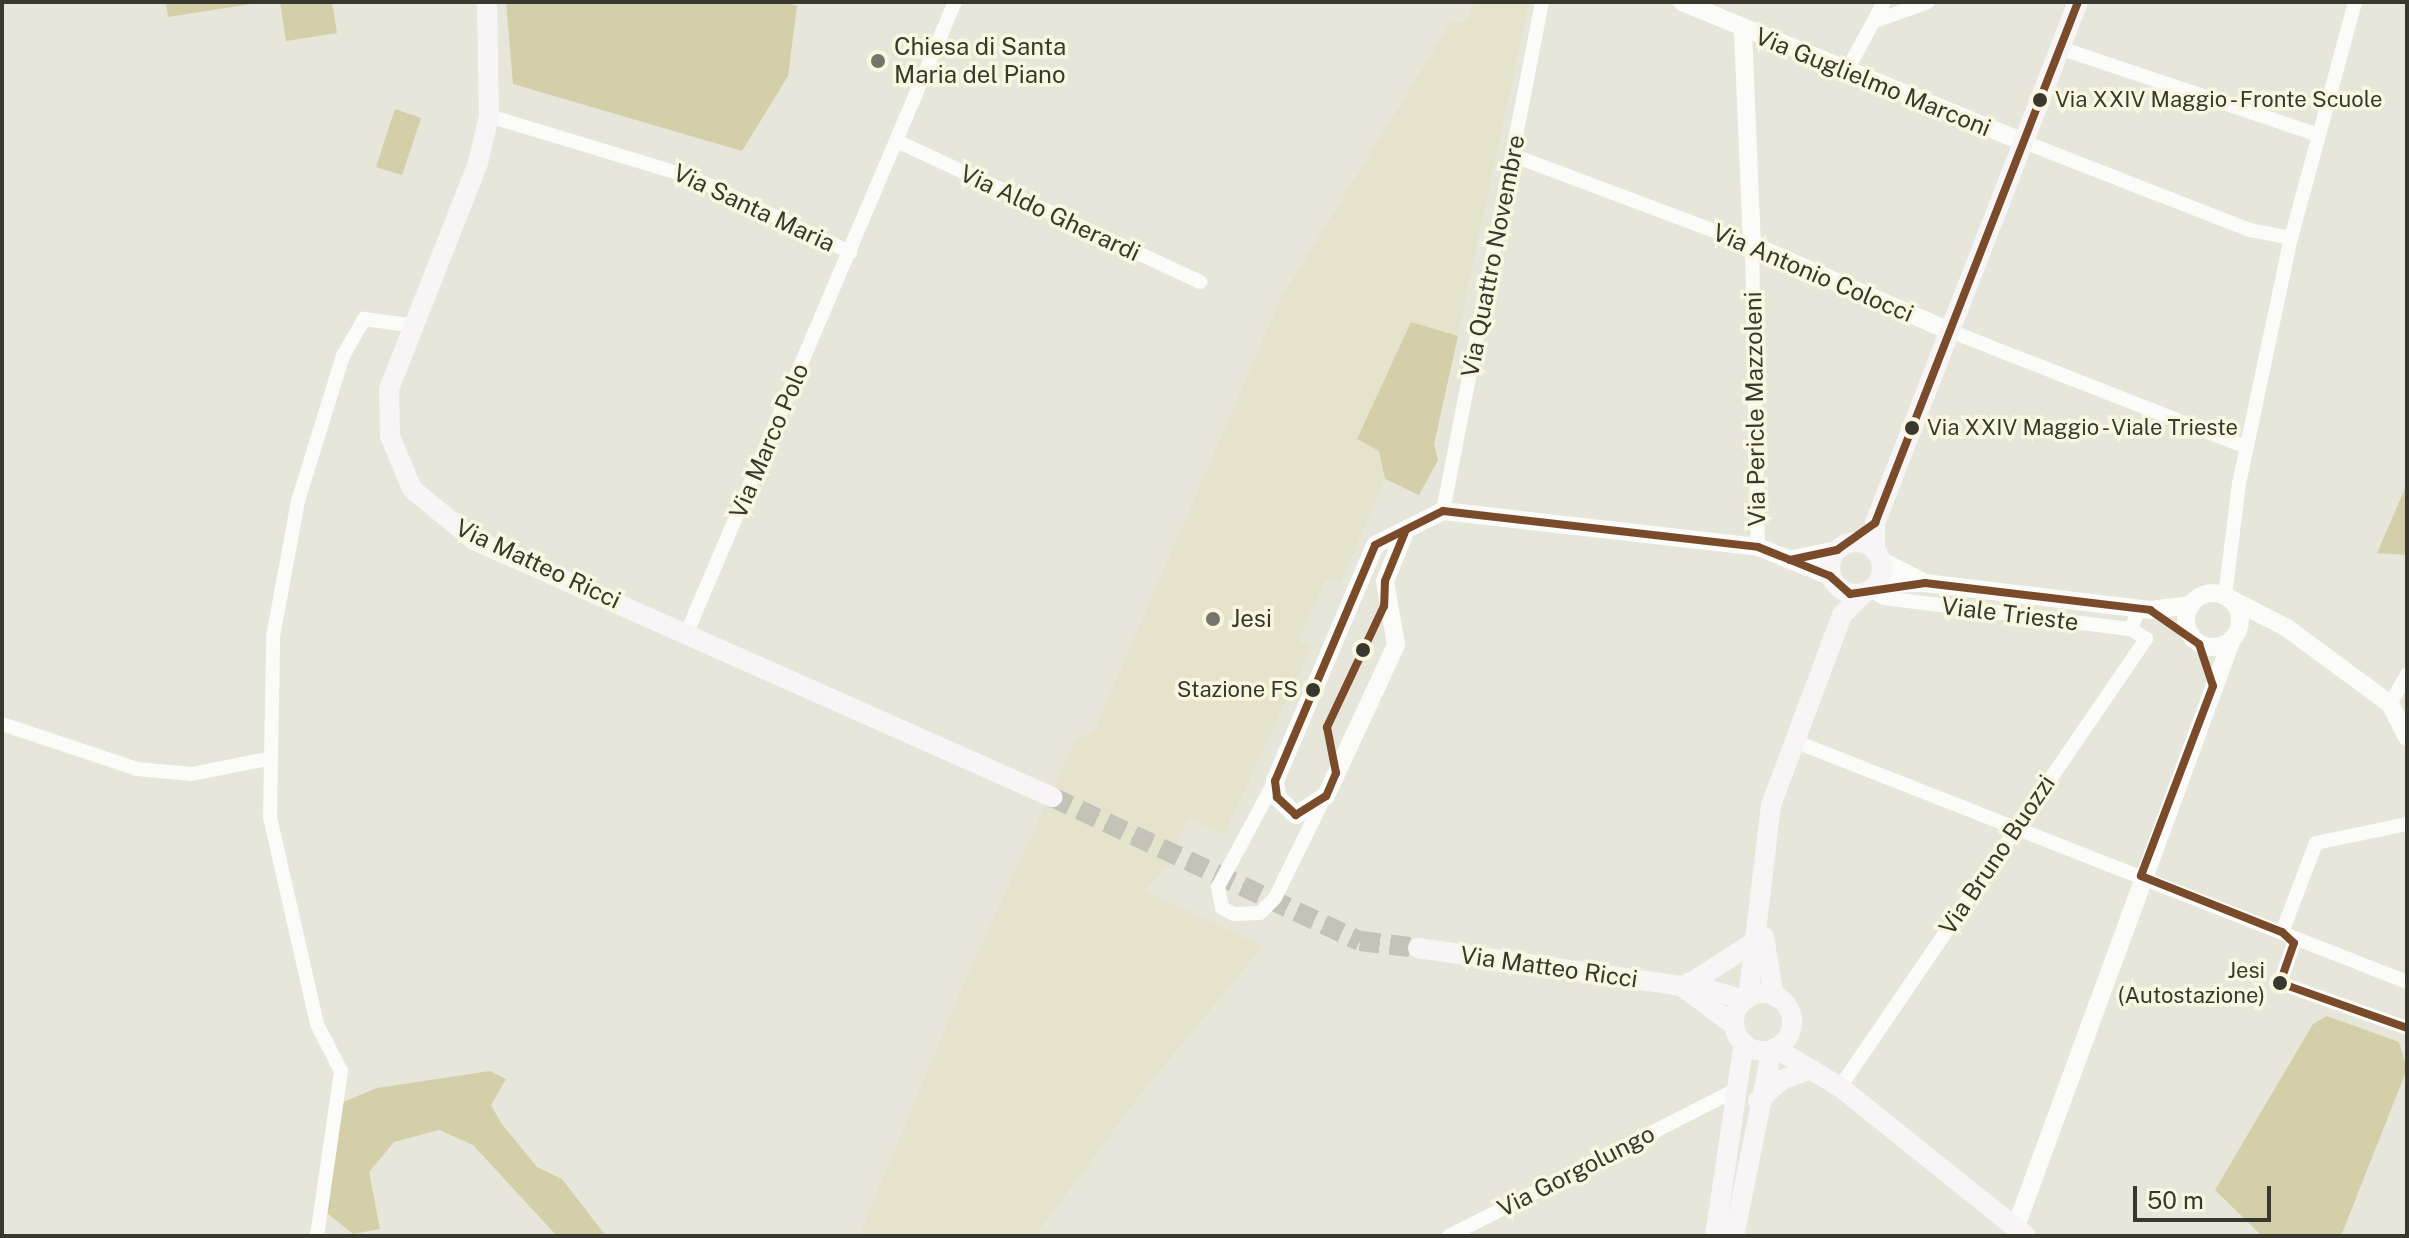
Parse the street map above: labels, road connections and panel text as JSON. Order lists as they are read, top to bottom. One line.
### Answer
{"streets":{"main road":["Via Matteo Ricci","Viale Trieste"],"street":["Via Guglielmo Marconi","Via Santa Maria","Via Aldo Gherardi","Via Quattro Novembre","Via Antonio Colocci","Via Pericle Mazzoleni","Via Marco Polo","Via Bruno Buozzi","Via Gorgolungo"]},"crossings":[["Via Guglielmo Marconi","Via Pericle Mazzoleni"],["Via Santa Maria","Via Aldo Gherardi"],["Via Santa Maria","Via Marco Polo"],["Via Santa Maria","Via Matteo Ricci"],["Via Quattro Novembre","Via Antonio Colocci"],["Via Quattro Novembre","Viale Trieste"],["Via Antonio Colocci","Via Pericle Mazzoleni"],["Via Pericle Mazzoleni","Viale Trieste"],["Via Marco Polo","Via Matteo Ricci"],["Viale Trieste","Via Bruno Buozzi"]],"places":["Chiesa di Santa Maria del Piano","Via XXIV Maggio - Fronte Scuole","Via XXIV Maggio - Viale Trieste","Jesi","Stazione FS","Jesi (Autostazione)"],"scale_bar":"50 m"}
